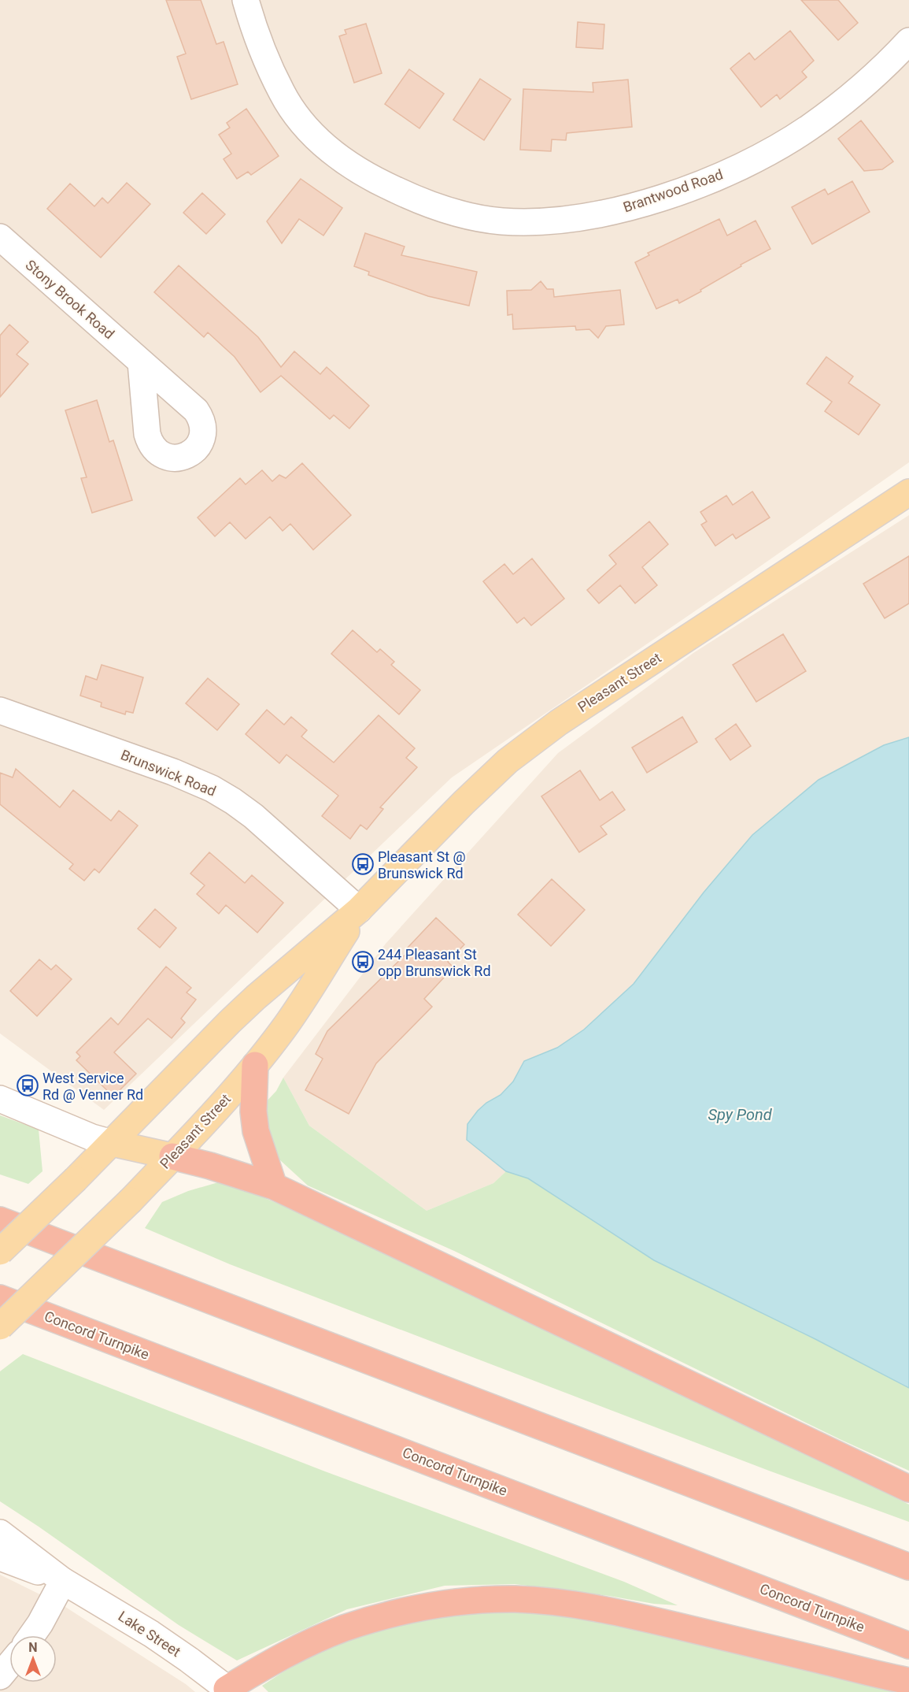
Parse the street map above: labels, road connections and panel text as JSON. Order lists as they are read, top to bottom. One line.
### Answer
{"streets":{"highway":["Concord Turnpike"],"main road":["Pleasant Street"],"street":["Brantwood Road","Stony Brook Road","Brunswick Road","Lake Street"]},"crossings":[["Pleasant Street","Brunswick Road"]],"water":["Spy Pond"],"places":{"bus stop":["Pleasant St @ Brunswick Rd","244 Pleasant St opp Brunswick Rd","West Service Rd @ Venner Rd"]},"north":"top"}
